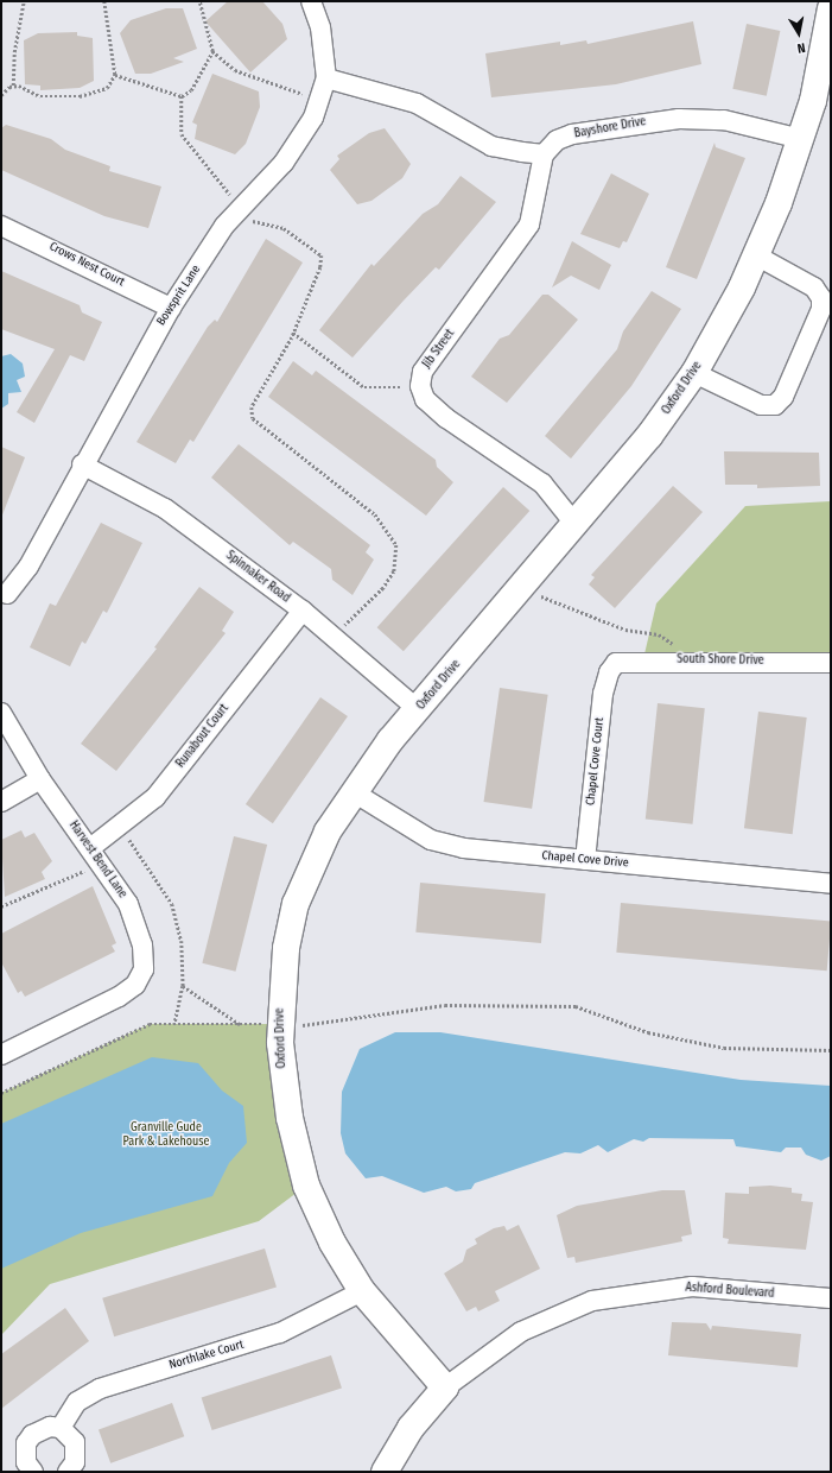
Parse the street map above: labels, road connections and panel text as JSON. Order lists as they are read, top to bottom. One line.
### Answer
{"streets":{"street":["Bayshore Drive","Crows Nest Court","Bowsprit Lane","Jib Street","Oxford Drive","Spinnaker Road","South Shore Drive","Runabout Court","Chapel Cove Court","Harvest Bend Lane","Chapel Cove Drive","Ashford Boulevard","Northlake Court"]},"crossings":[["Bayshore Drive","Jib Street"],["Bayshore Drive","Oxford Drive"],["Crows Nest Court","Bowsprit Lane"],["Bowsprit Lane","Spinnaker Road"],["Oxford Drive","Spinnaker Road"],["Oxford Drive","Chapel Cove Drive"],["Oxford Drive","Ashford Boulevard"],["Oxford Drive","Northlake Court"],["Spinnaker Road","Runabout Court"],["South Shore Drive","Chapel Cove Court"],["Runabout Court","Harvest Bend Lane"],["Chapel Cove Court","Chapel Cove Drive"]],"parks":["Granville Gude Park & Lakehouse"],"north":"bottom"}
